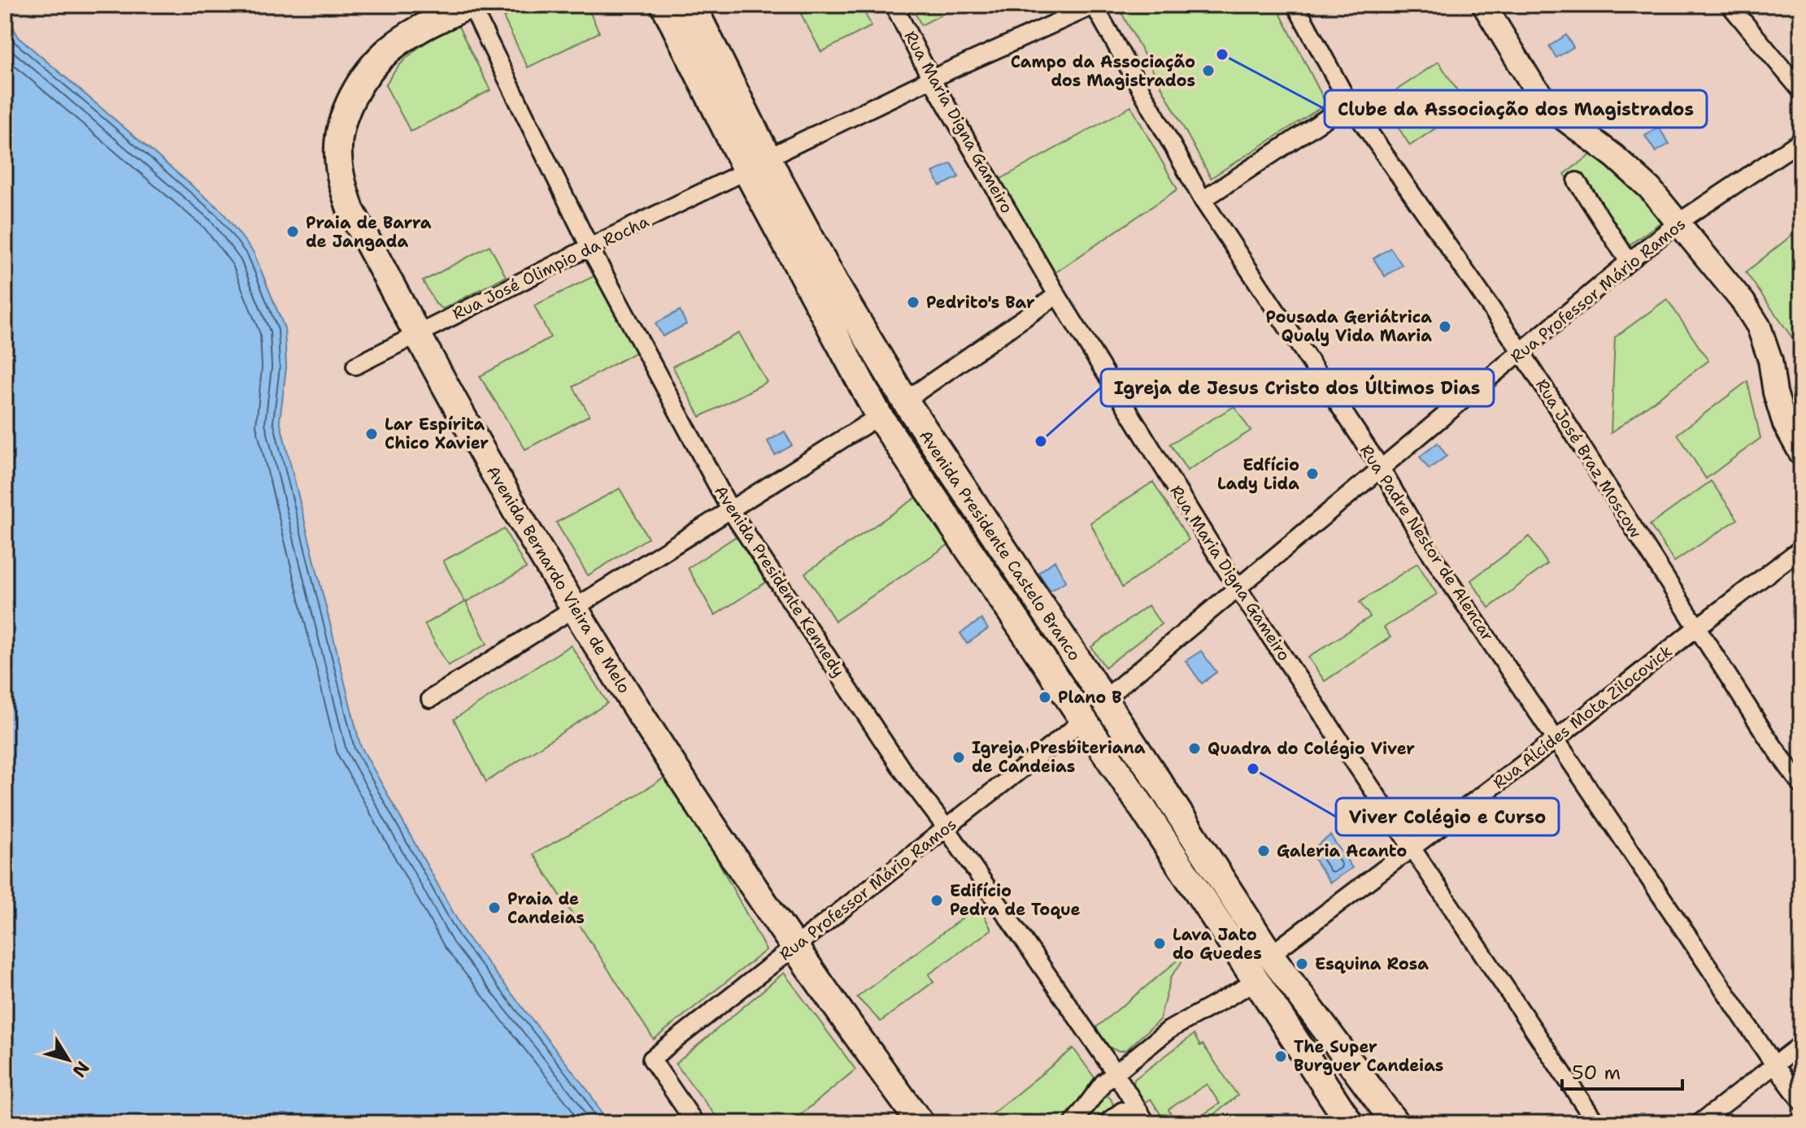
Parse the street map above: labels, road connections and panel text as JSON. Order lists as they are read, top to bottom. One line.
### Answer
{"streets":{"main road":["Avenida Presidente Castelo Branco","Avenida Bernardo Vieira de Melo"],"street":["Rua Maria Digna Gameiro","Rua José Olimpio da Rocha","Rua Professor Mário Ramos","Rua José Braz Moscow","Rua Padre Nestor de Alencar","Avenida Presidente Kennedy","Rua Alcídes Mota Zilocovick"]},"crossings":[["Rua Maria Digna Gameiro","Rua José Olimpio da Rocha"],["Rua Maria Digna Gameiro","Rua Professor Mário Ramos"],["Rua Maria Digna Gameiro","Rua Alcídes Mota Zilocovick"],["Rua José Olimpio da Rocha","Rua Padre Nestor de Alencar"],["Rua José Olimpio da Rocha","Avenida Presidente Castelo Branco"],["Rua José Olimpio da Rocha","Avenida Bernardo Vieira de Melo"],["Rua José Olimpio da Rocha","Avenida Presidente Kennedy"],["Rua Professor Mário Ramos","Rua José Braz Moscow"],["Rua Professor Mário Ramos","Rua Padre Nestor de Alencar"],["Rua Professor Mário Ramos","Avenida Presidente Castelo Branco"],["Rua Professor Mário Ramos","Avenida Bernardo Vieira de Melo"],["Rua Professor Mário Ramos","Avenida Presidente Kennedy"],["Rua José Braz Moscow","Rua Alcídes Mota Zilocovick"],["Rua Padre Nestor de Alencar","Rua Alcídes Mota Zilocovick"],["Avenida Presidente Castelo Branco","Rua Alcídes Mota Zilocovick"],["Avenida Bernardo Vieira de Melo","Avenida Presidente Kennedy"]],"places":["Clube da Associação dos Magistrados","Campo da Associação dos Magistrados","Praia de Barra de Jangada","Pedrito's Bar","Pousada Geriátrica Qualy Vida Maria","Lar Espírita Chico Xavier","Igreja de Jesus Cristo dos Últimos Dias","Edfício Lady Lida","Plano B","Quadra do Colégio Viver","Igreja Presbiteriana de Candeias","Viver Colégio e Curso","Galeria Acanto","Edifício Pedra de Toque","Praia de Candeias","Lava Jato do Guedes","Esquina Rosa","The Super Burguer Candeias"],"scale_bar":"50 m","north":"bottom right"}
